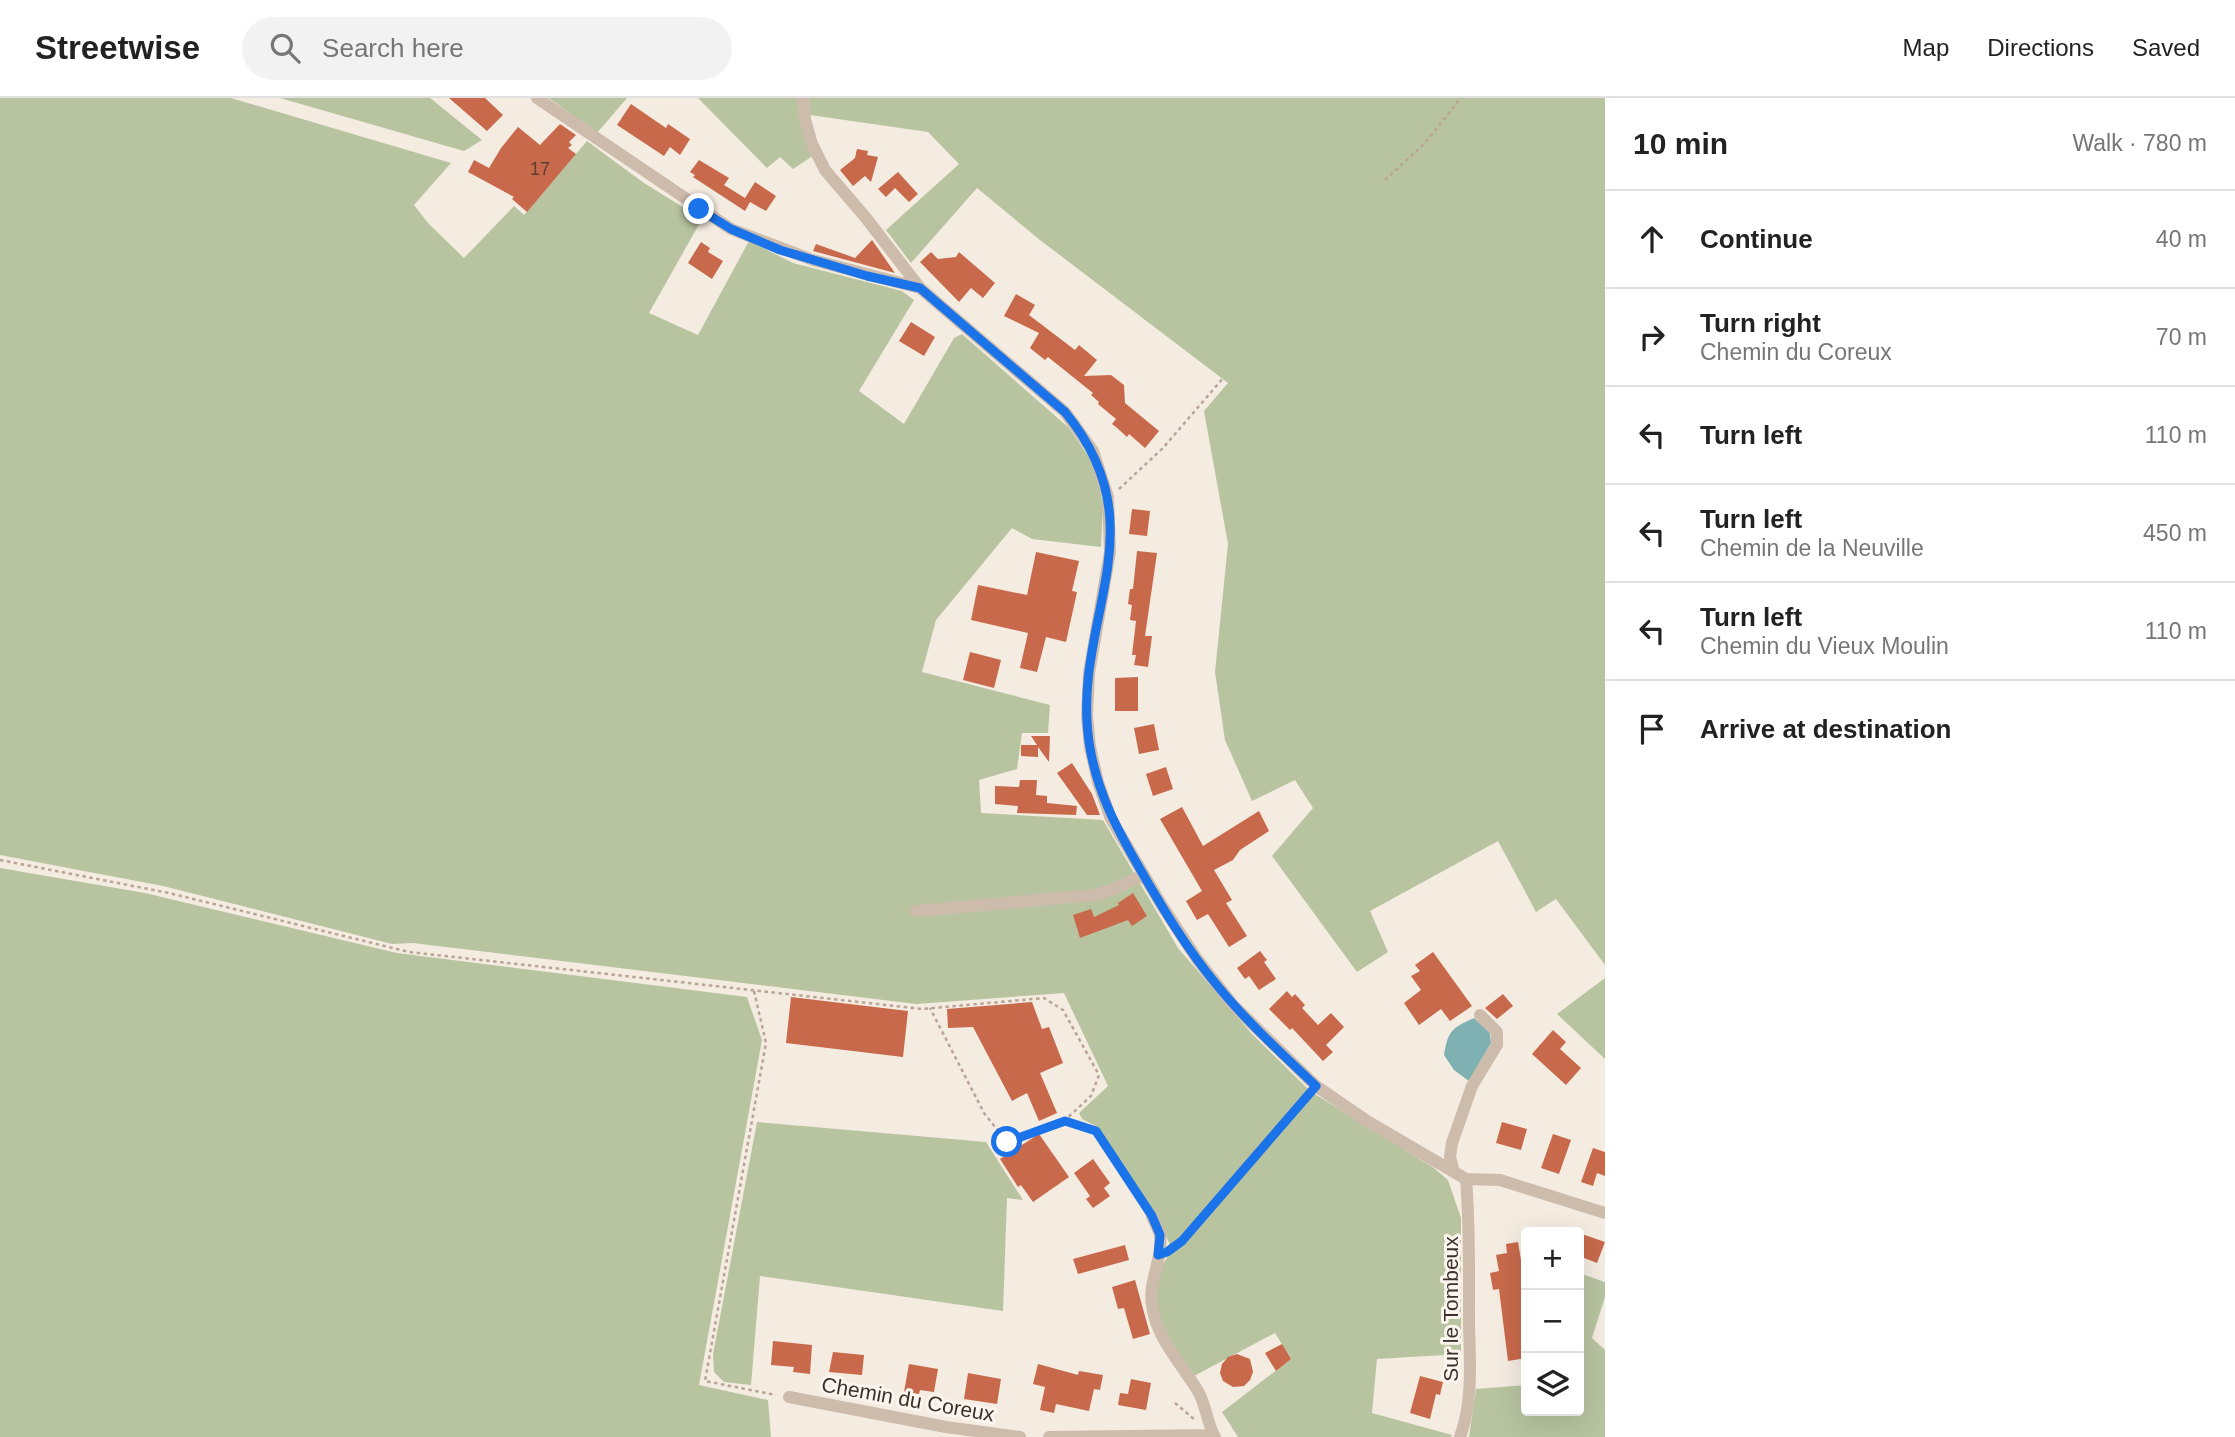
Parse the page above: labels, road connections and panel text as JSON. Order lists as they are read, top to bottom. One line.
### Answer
{"streets":{"street":["Sur le Tombeux","Chemin du Coreux"]},"house_numbers":["17"],"page":{"header":"Streetwise","search":"Search here","nav":["Map","Directions","Saved"],"heading":["10 min","Walk · 780 m"],"list":[["Continue","40 m"],["Turn right","Chemin du Coreux","70 m"],["Turn left","110 m"],["Turn left","Chemin de la Neuville","450 m"],["Turn left","Chemin du Vieux Moulin","110 m"],"Arrive at destination"],"map_buttons":["+","−"]}}
